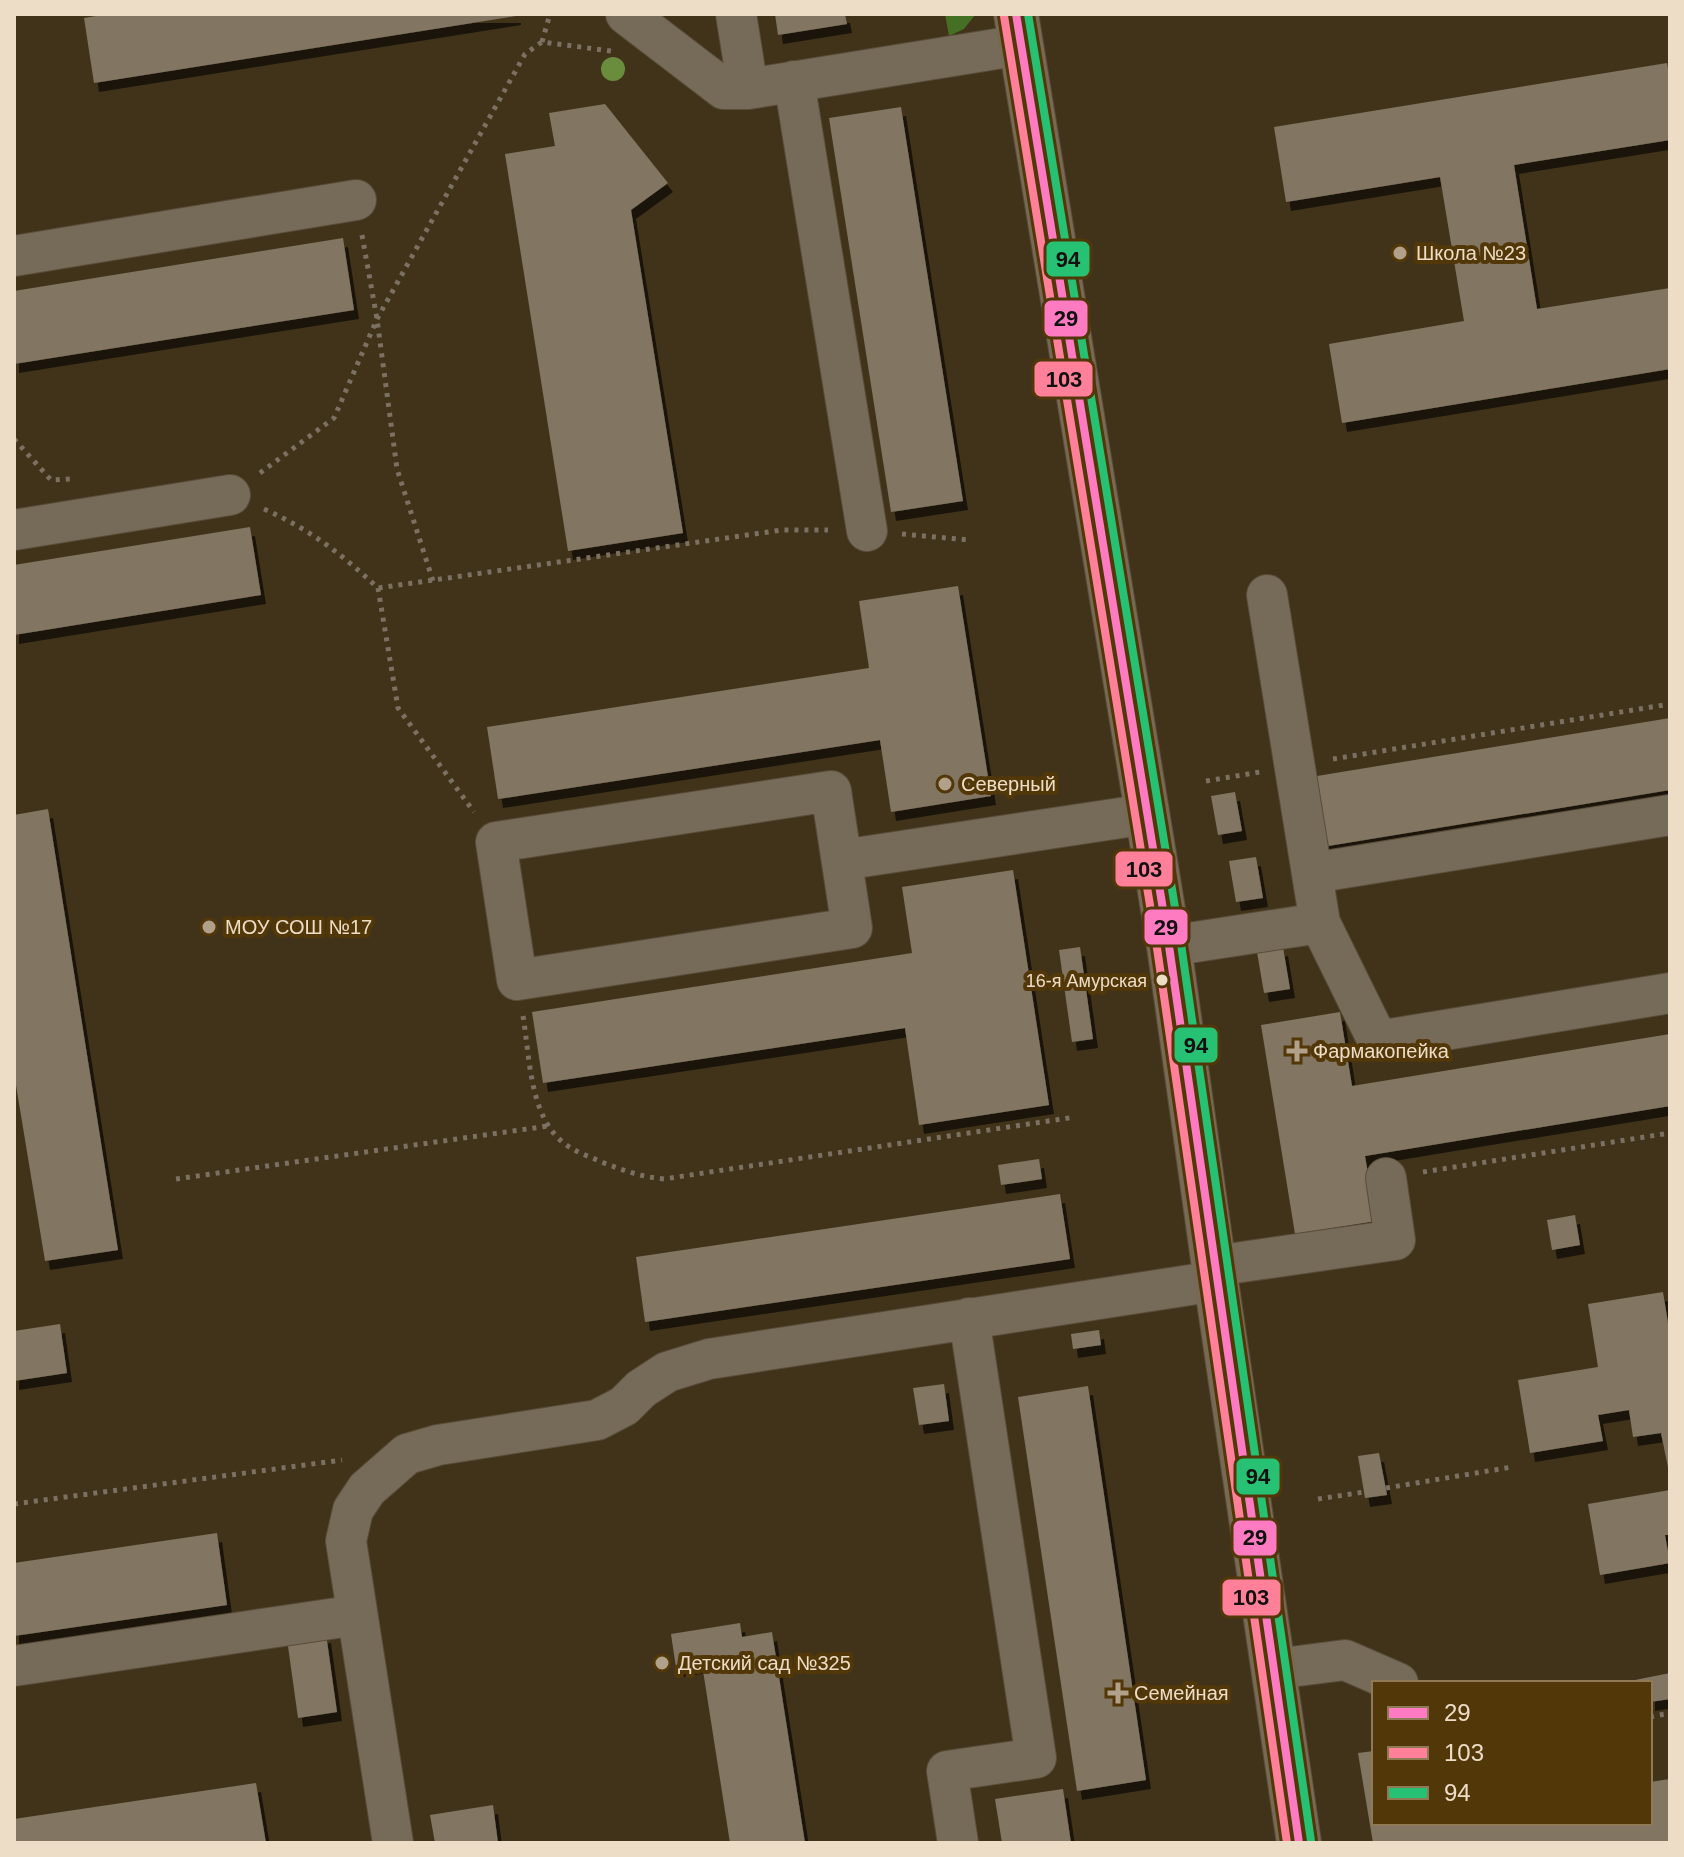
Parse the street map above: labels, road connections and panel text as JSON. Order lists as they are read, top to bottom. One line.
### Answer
{"places":{"other":["Школа №23","Северный","МОУ СОШ №17","16-я Амурская","Детский сад №325"],"health":["Фармакопейка","Семейная"]},"lines":["transit line 29","transit line 94","transit line 103"],"legend":["29","103","94"]}
